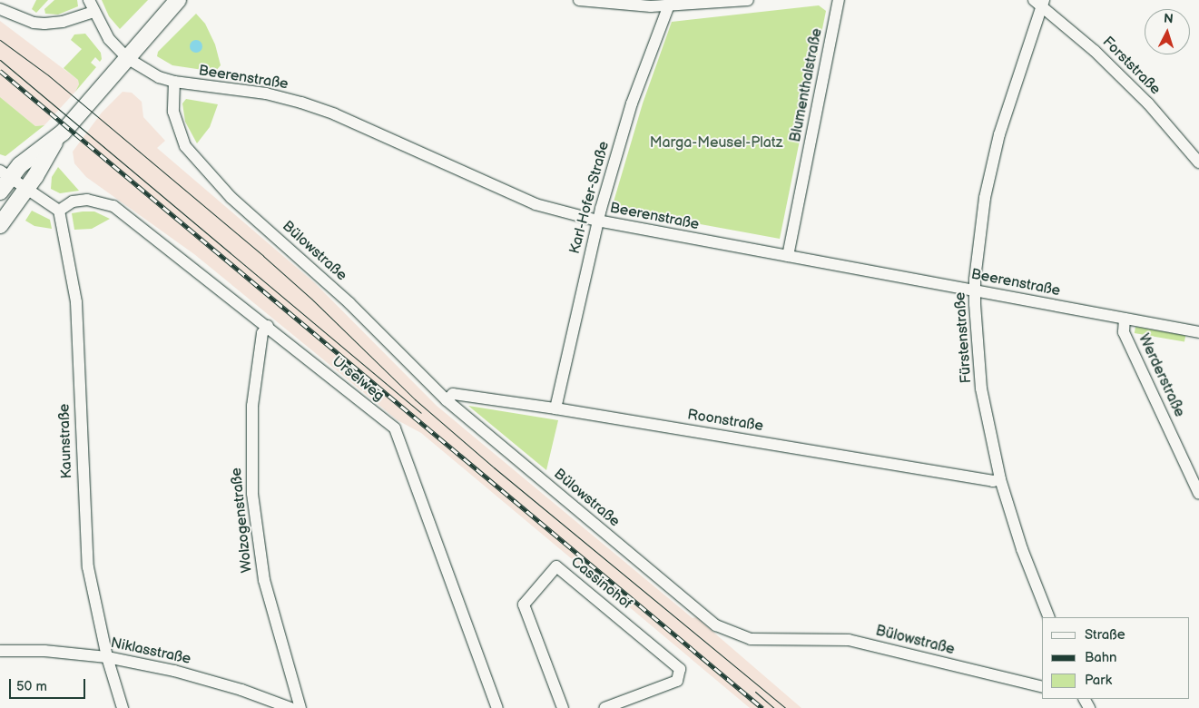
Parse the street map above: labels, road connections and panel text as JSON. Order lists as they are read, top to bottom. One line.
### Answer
{"streets":{"street":["Forststraße","Beerenstraße","Blumenthalstraße","Karl-Hofer-Straße","Bülowstraße","Fürstenstraße","Werderstraße","Urselweg","Roonstraße","Kaunstraße","Wolzogenstraße","Cassinohof","Niklasstraße"]},"crossings":[["Forststraße","Fürstenstraße"],["Beerenstraße","Blumenthalstraße"],["Beerenstraße","Karl-Hofer-Straße"],["Beerenstraße","Bülowstraße"],["Beerenstraße","Fürstenstraße"],["Beerenstraße","Werderstraße"],["Karl-Hofer-Straße","Roonstraße"],["Bülowstraße","Roonstraße"],["Fürstenstraße","Roonstraße"],["Urselweg","Kaunstraße"],["Urselweg","Wolzogenstraße"],["Kaunstraße","Niklasstraße"]],"parks":["Marga-Meusel-Platz"],"legend":["Straße","Bahn","Park"],"scale_bar":"50 m","north":"top"}
